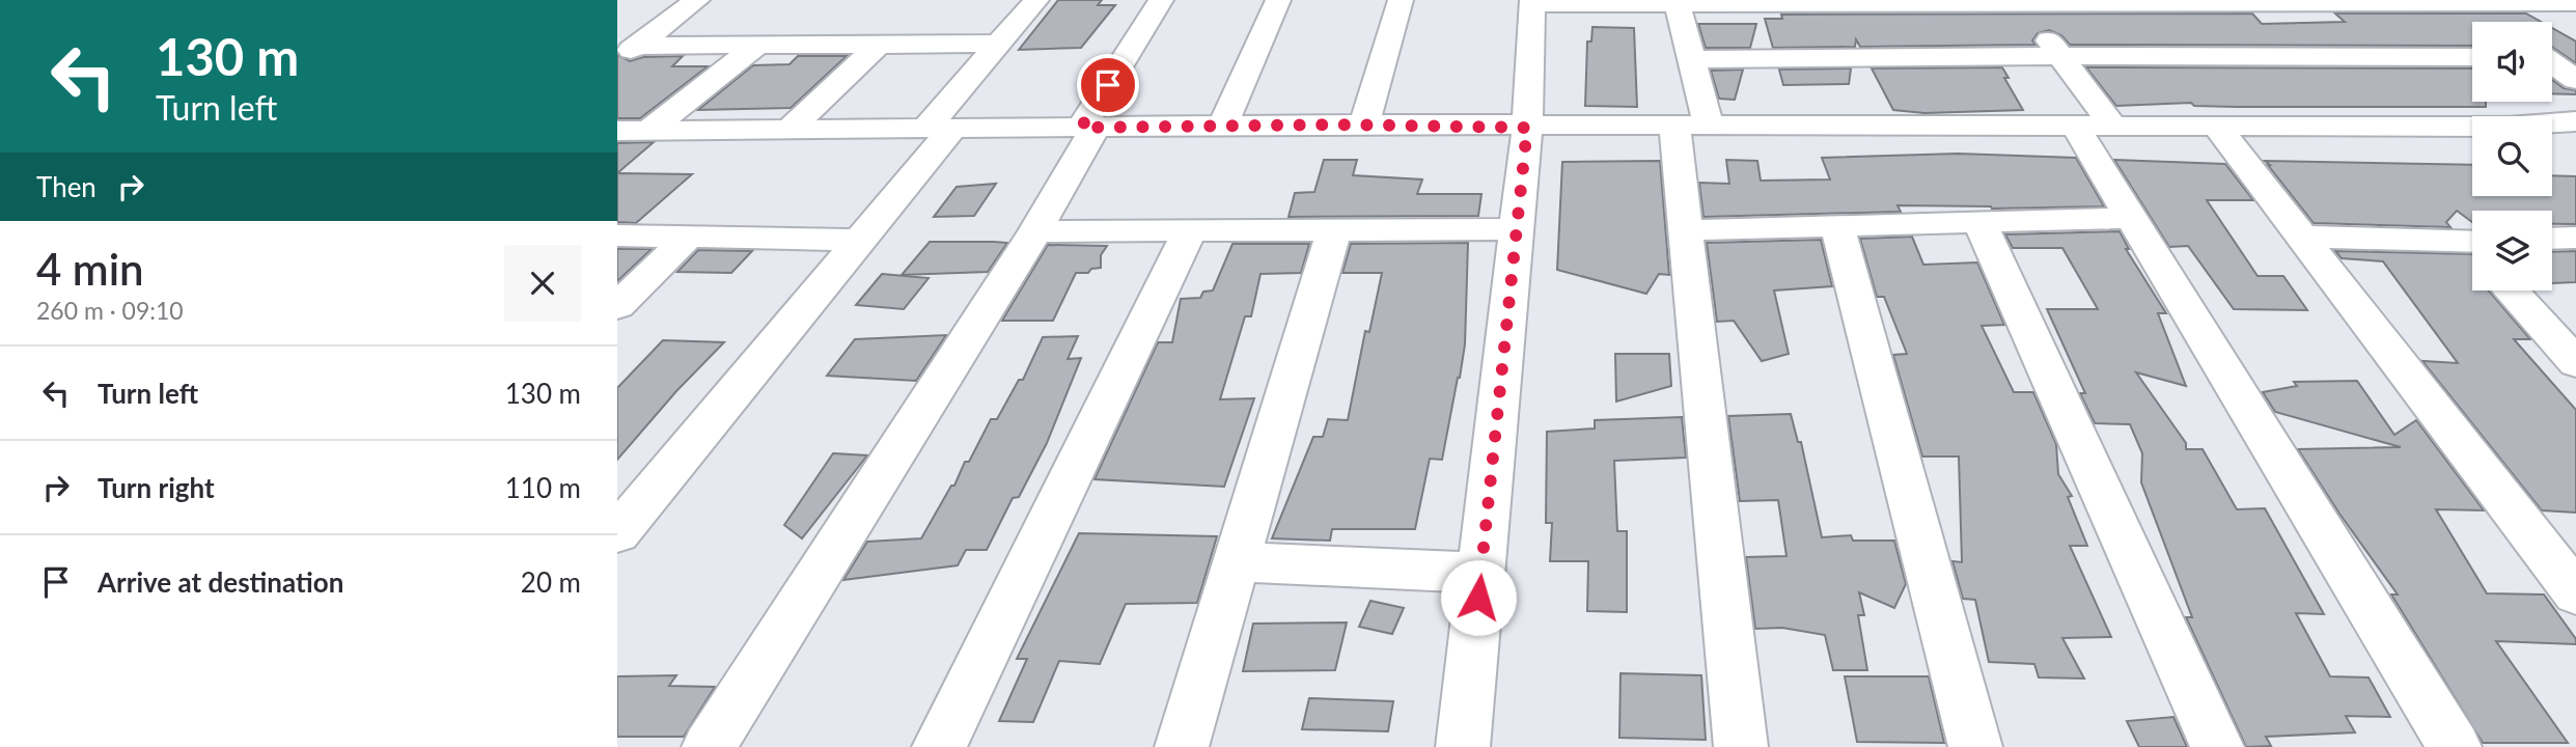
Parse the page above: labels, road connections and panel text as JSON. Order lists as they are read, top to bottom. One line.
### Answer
{"page":{"turn":["130 m","Turn left"],"then":"Then","heading":["4 min","260 m · 09:10"],"list":[{"name":"Turn left","value":"130 m"},{"name":"Turn right","value":"110 m"},{"name":"Arrive at destination","value":"20 m"}]}}
